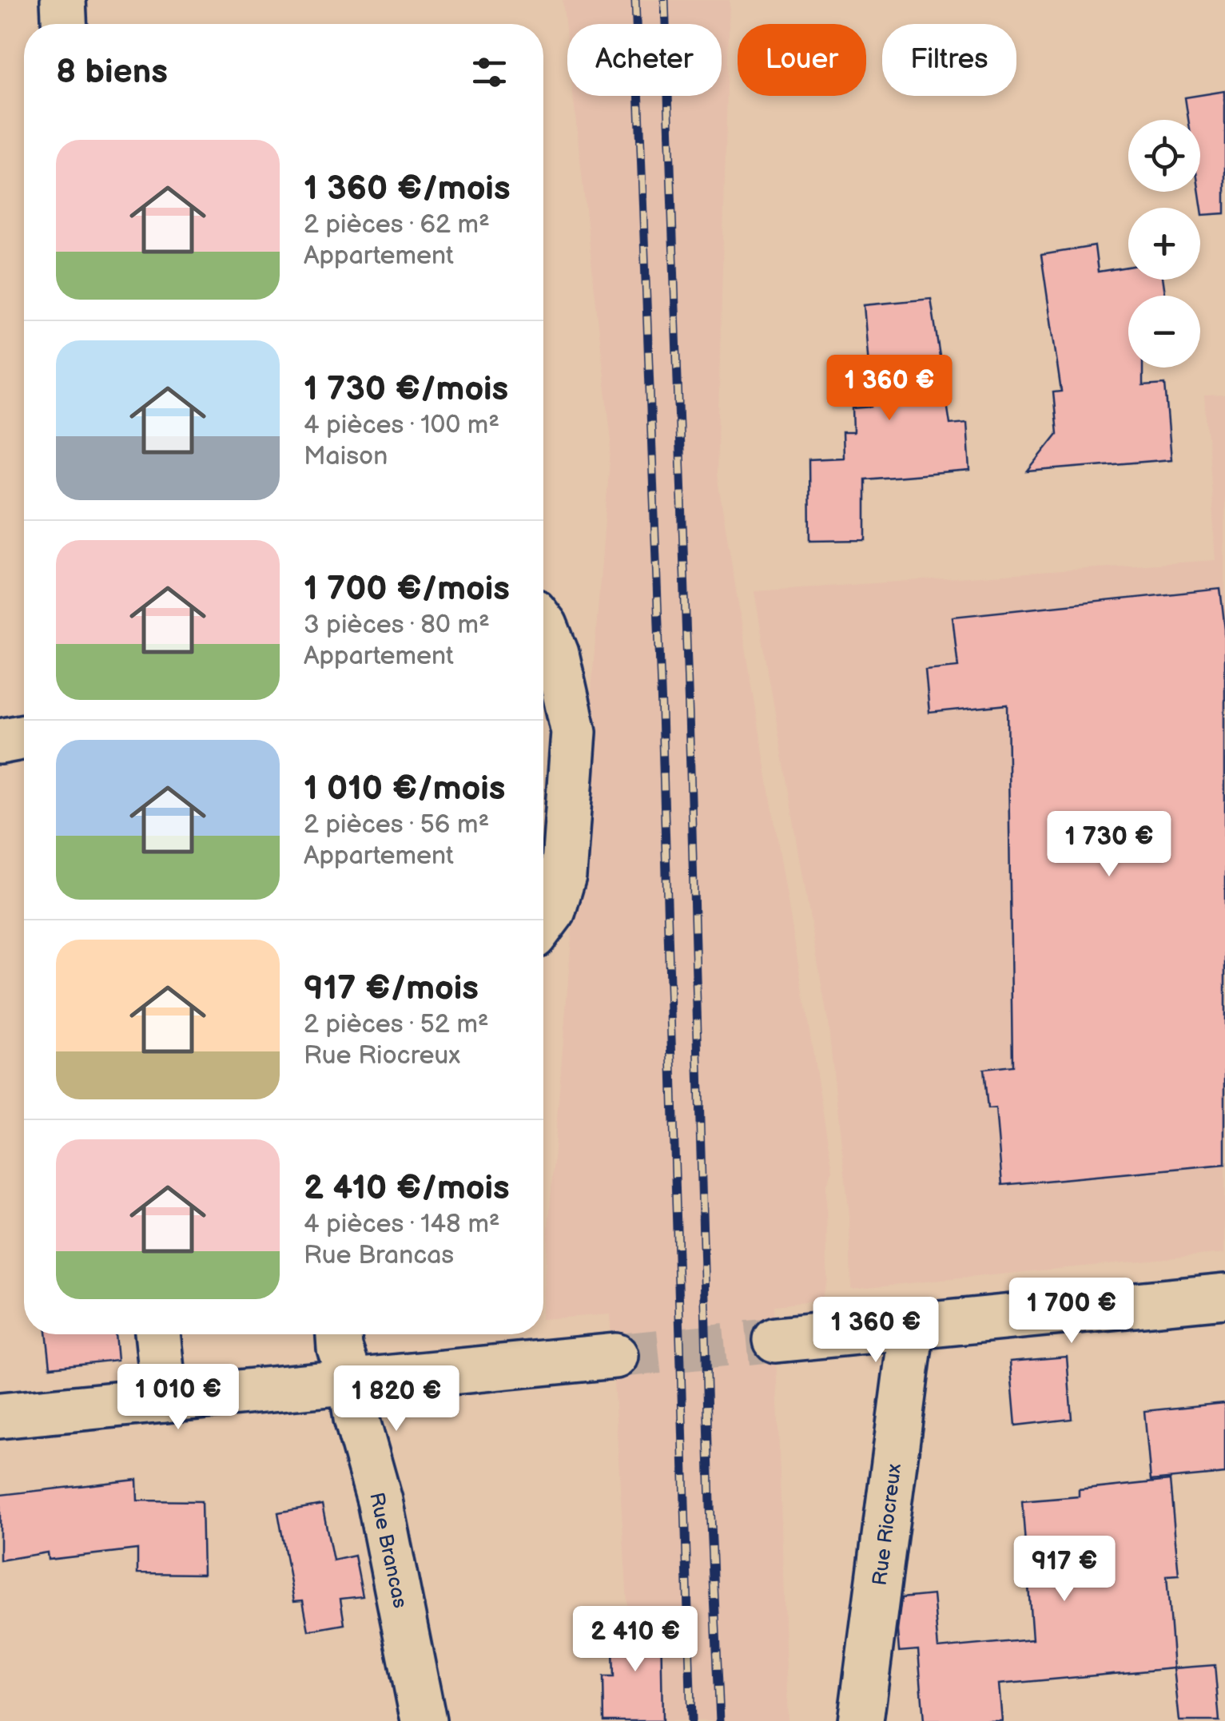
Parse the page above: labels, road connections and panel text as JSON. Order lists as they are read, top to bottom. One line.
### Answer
{"streets":{"main road":["Rue Riocreux","Rue Brancas"]},"page":{"chip":["Acheter","Louer","Filtres"],"heading":"8 biens","map_buttons":["+","−"],"list":[{"name":"1 360 €/mois","note":"2 pièces · 62 m² · Appartement"},{"name":"1 730 €/mois","note":"4 pièces · 100 m² · Maison"},{"name":"1 700 €/mois","note":"3 pièces · 80 m² · Appartement"},{"name":"1 010 €/mois","note":"2 pièces · 56 m² · Appartement"},{"name":"917 €/mois","note":"2 pièces · 52 m² · Rue Riocreux"},{"name":"2 410 €/mois","note":"4 pièces · 148 m² · Rue Brancas"}],"price":["1 360 €","1 730 €","1 700 €","1 360 €","1 010 €","1 820 €","917 €","2 410 €"]}}
